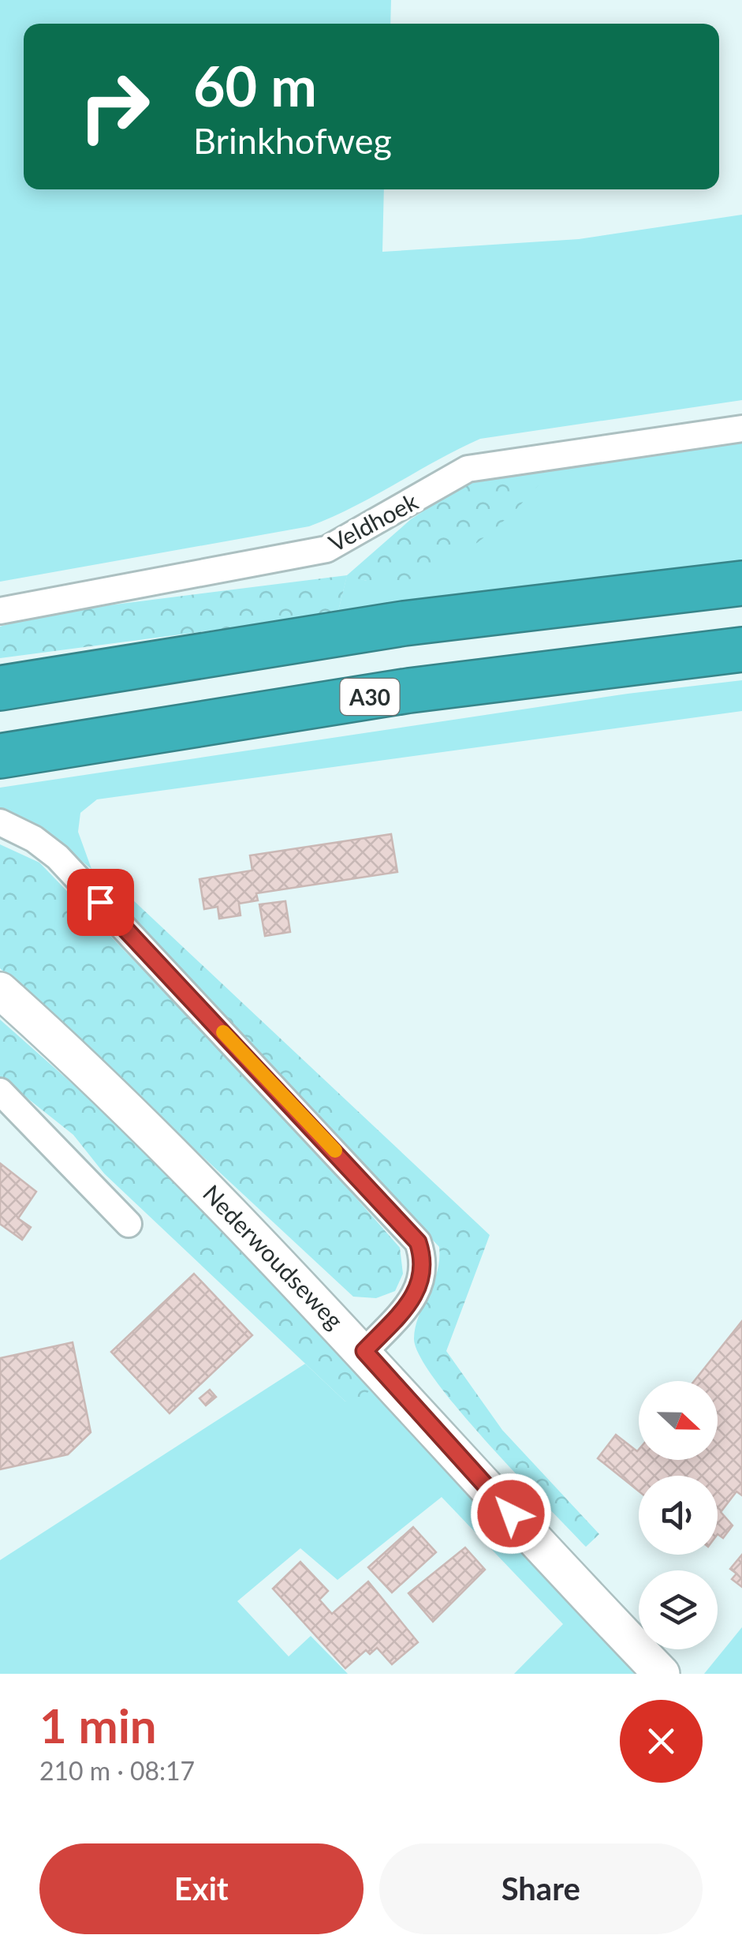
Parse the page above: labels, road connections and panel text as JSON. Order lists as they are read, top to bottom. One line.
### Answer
{"streets":{"highway":["A30"],"street":["Veldhoek","Nederwoudseweg"]},"north":"right","page":{"turn":["60 m","Brinkhofweg"],"heading":["1 min","210 m · 08:17"],"buttons":["Exit","Share"]}}
